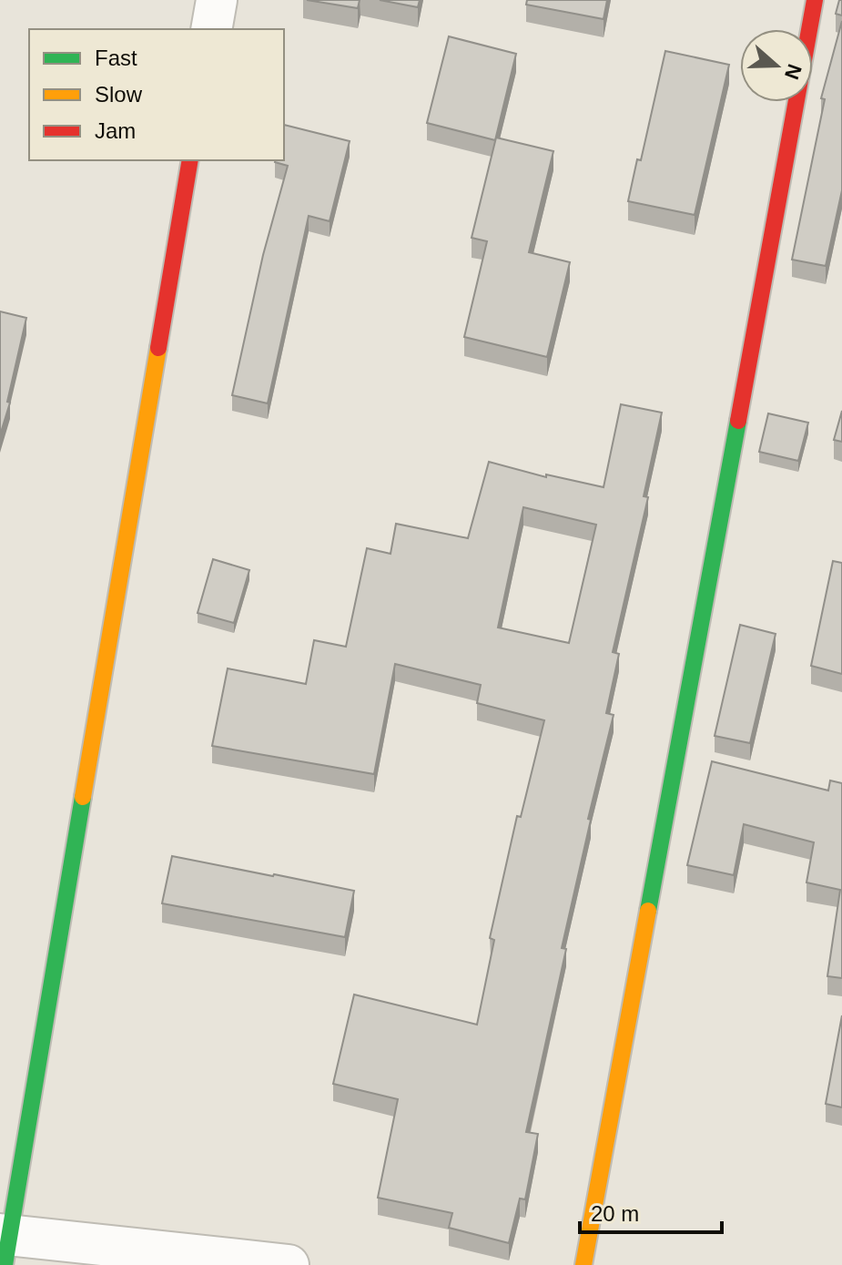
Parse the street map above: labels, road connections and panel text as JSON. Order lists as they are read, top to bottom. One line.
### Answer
{"legend":["Fast","Slow","Jam"],"scale_bar":"20 m","north":"right"}
